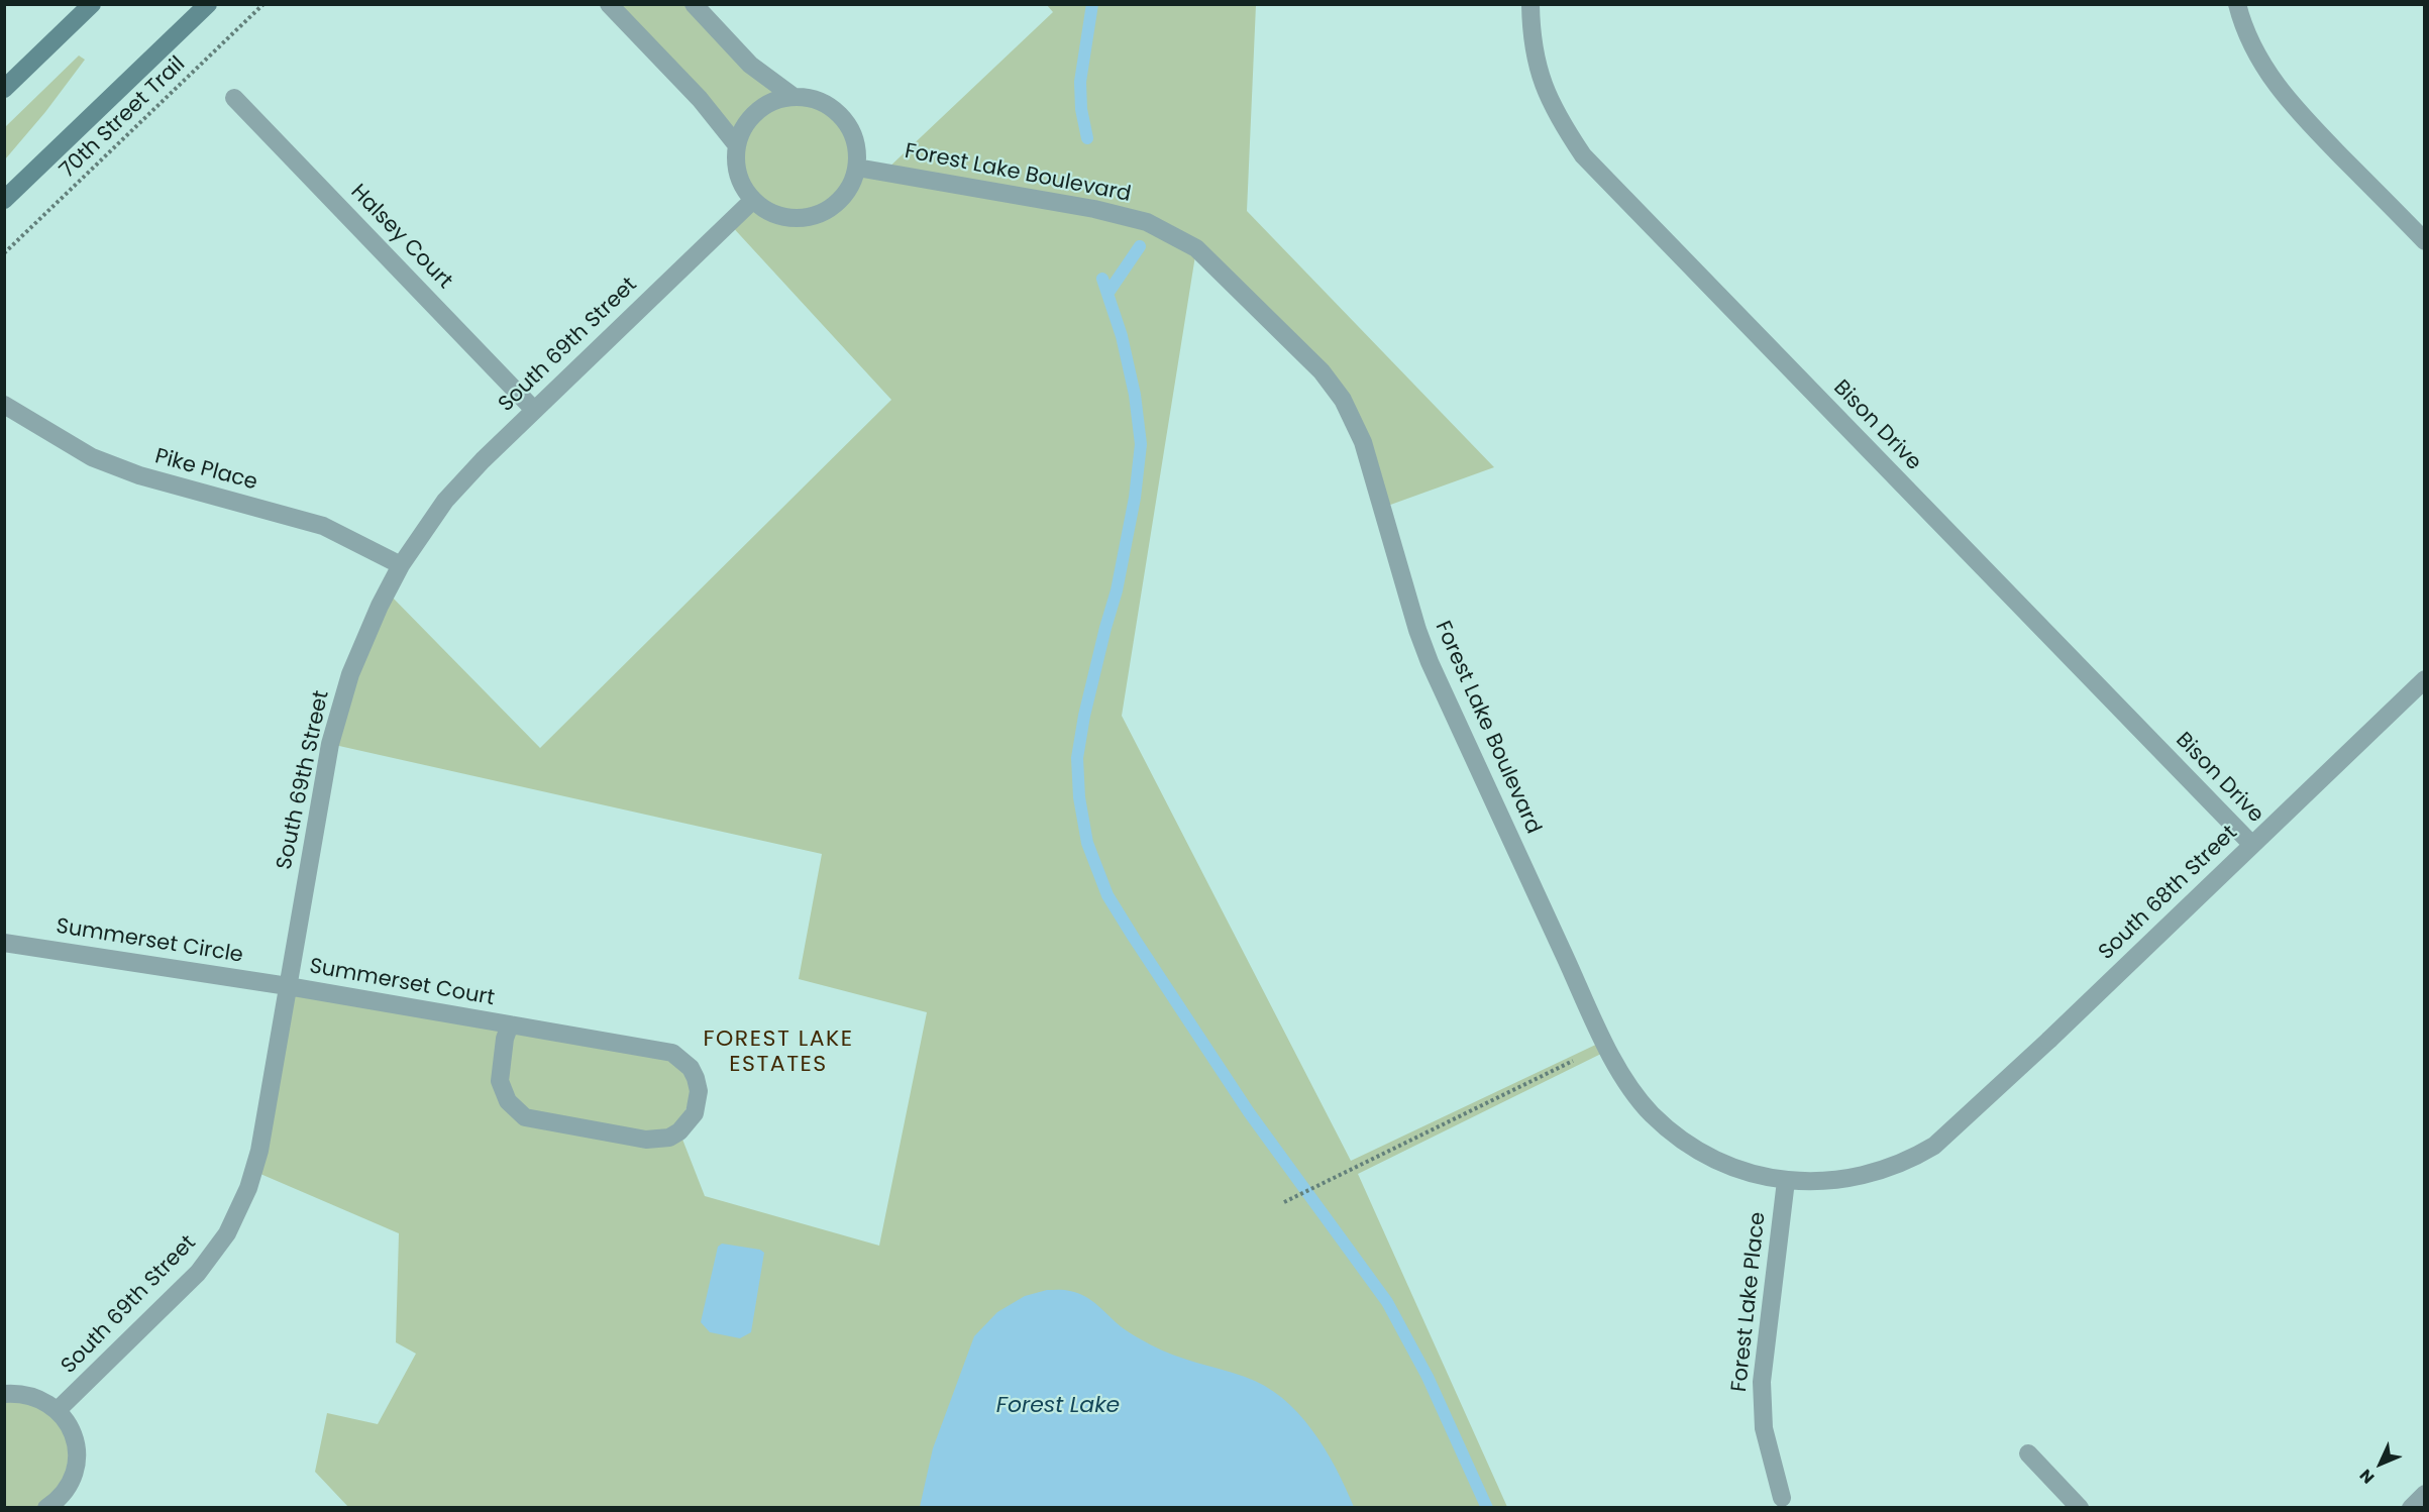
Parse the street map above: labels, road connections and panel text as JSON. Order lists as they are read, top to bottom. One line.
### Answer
{"streets":{"street":["Forest Lake Boulevard","Halsey Court","South 69th Street","Bison Drive","Pike Place","South 68th Street","Summerset Circle","Summerset Court","Forest Lake Place"],"path":["70th Street Trail"]},"crossings":[["Forest Lake Boulevard","South 69th Street"],["Forest Lake Boulevard","South 68th Street"],["Forest Lake Boulevard","Forest Lake Place"],["Halsey Court","South 69th Street"],["South 69th Street","Pike Place"],["South 69th Street","Summerset Circle"],["South 69th Street","Summerset Court"],["Bison Drive","South 68th Street"],["Summerset Circle","Summerset Court"]],"districts":["FOREST LAKE ESTATES"],"water":["Forest Lake"],"north":"bottom left"}
